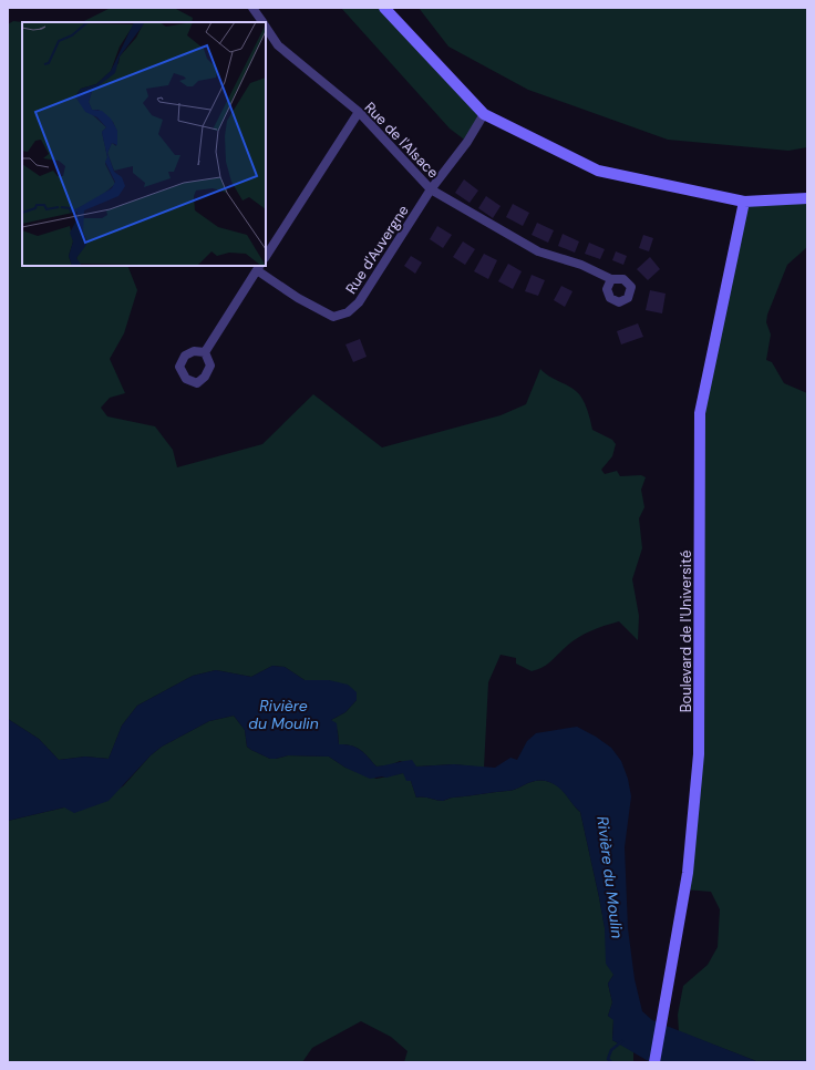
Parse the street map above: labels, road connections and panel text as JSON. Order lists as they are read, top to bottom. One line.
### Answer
{"streets":{"main road":["Boulevard de l'Université"],"street":["Rue de l'Alsace","Rue d'Auvergne"]},"crossings":[["Rue de l'Alsace","Rue d'Auvergne"]],"water":["Rivière du Moulin"]}
